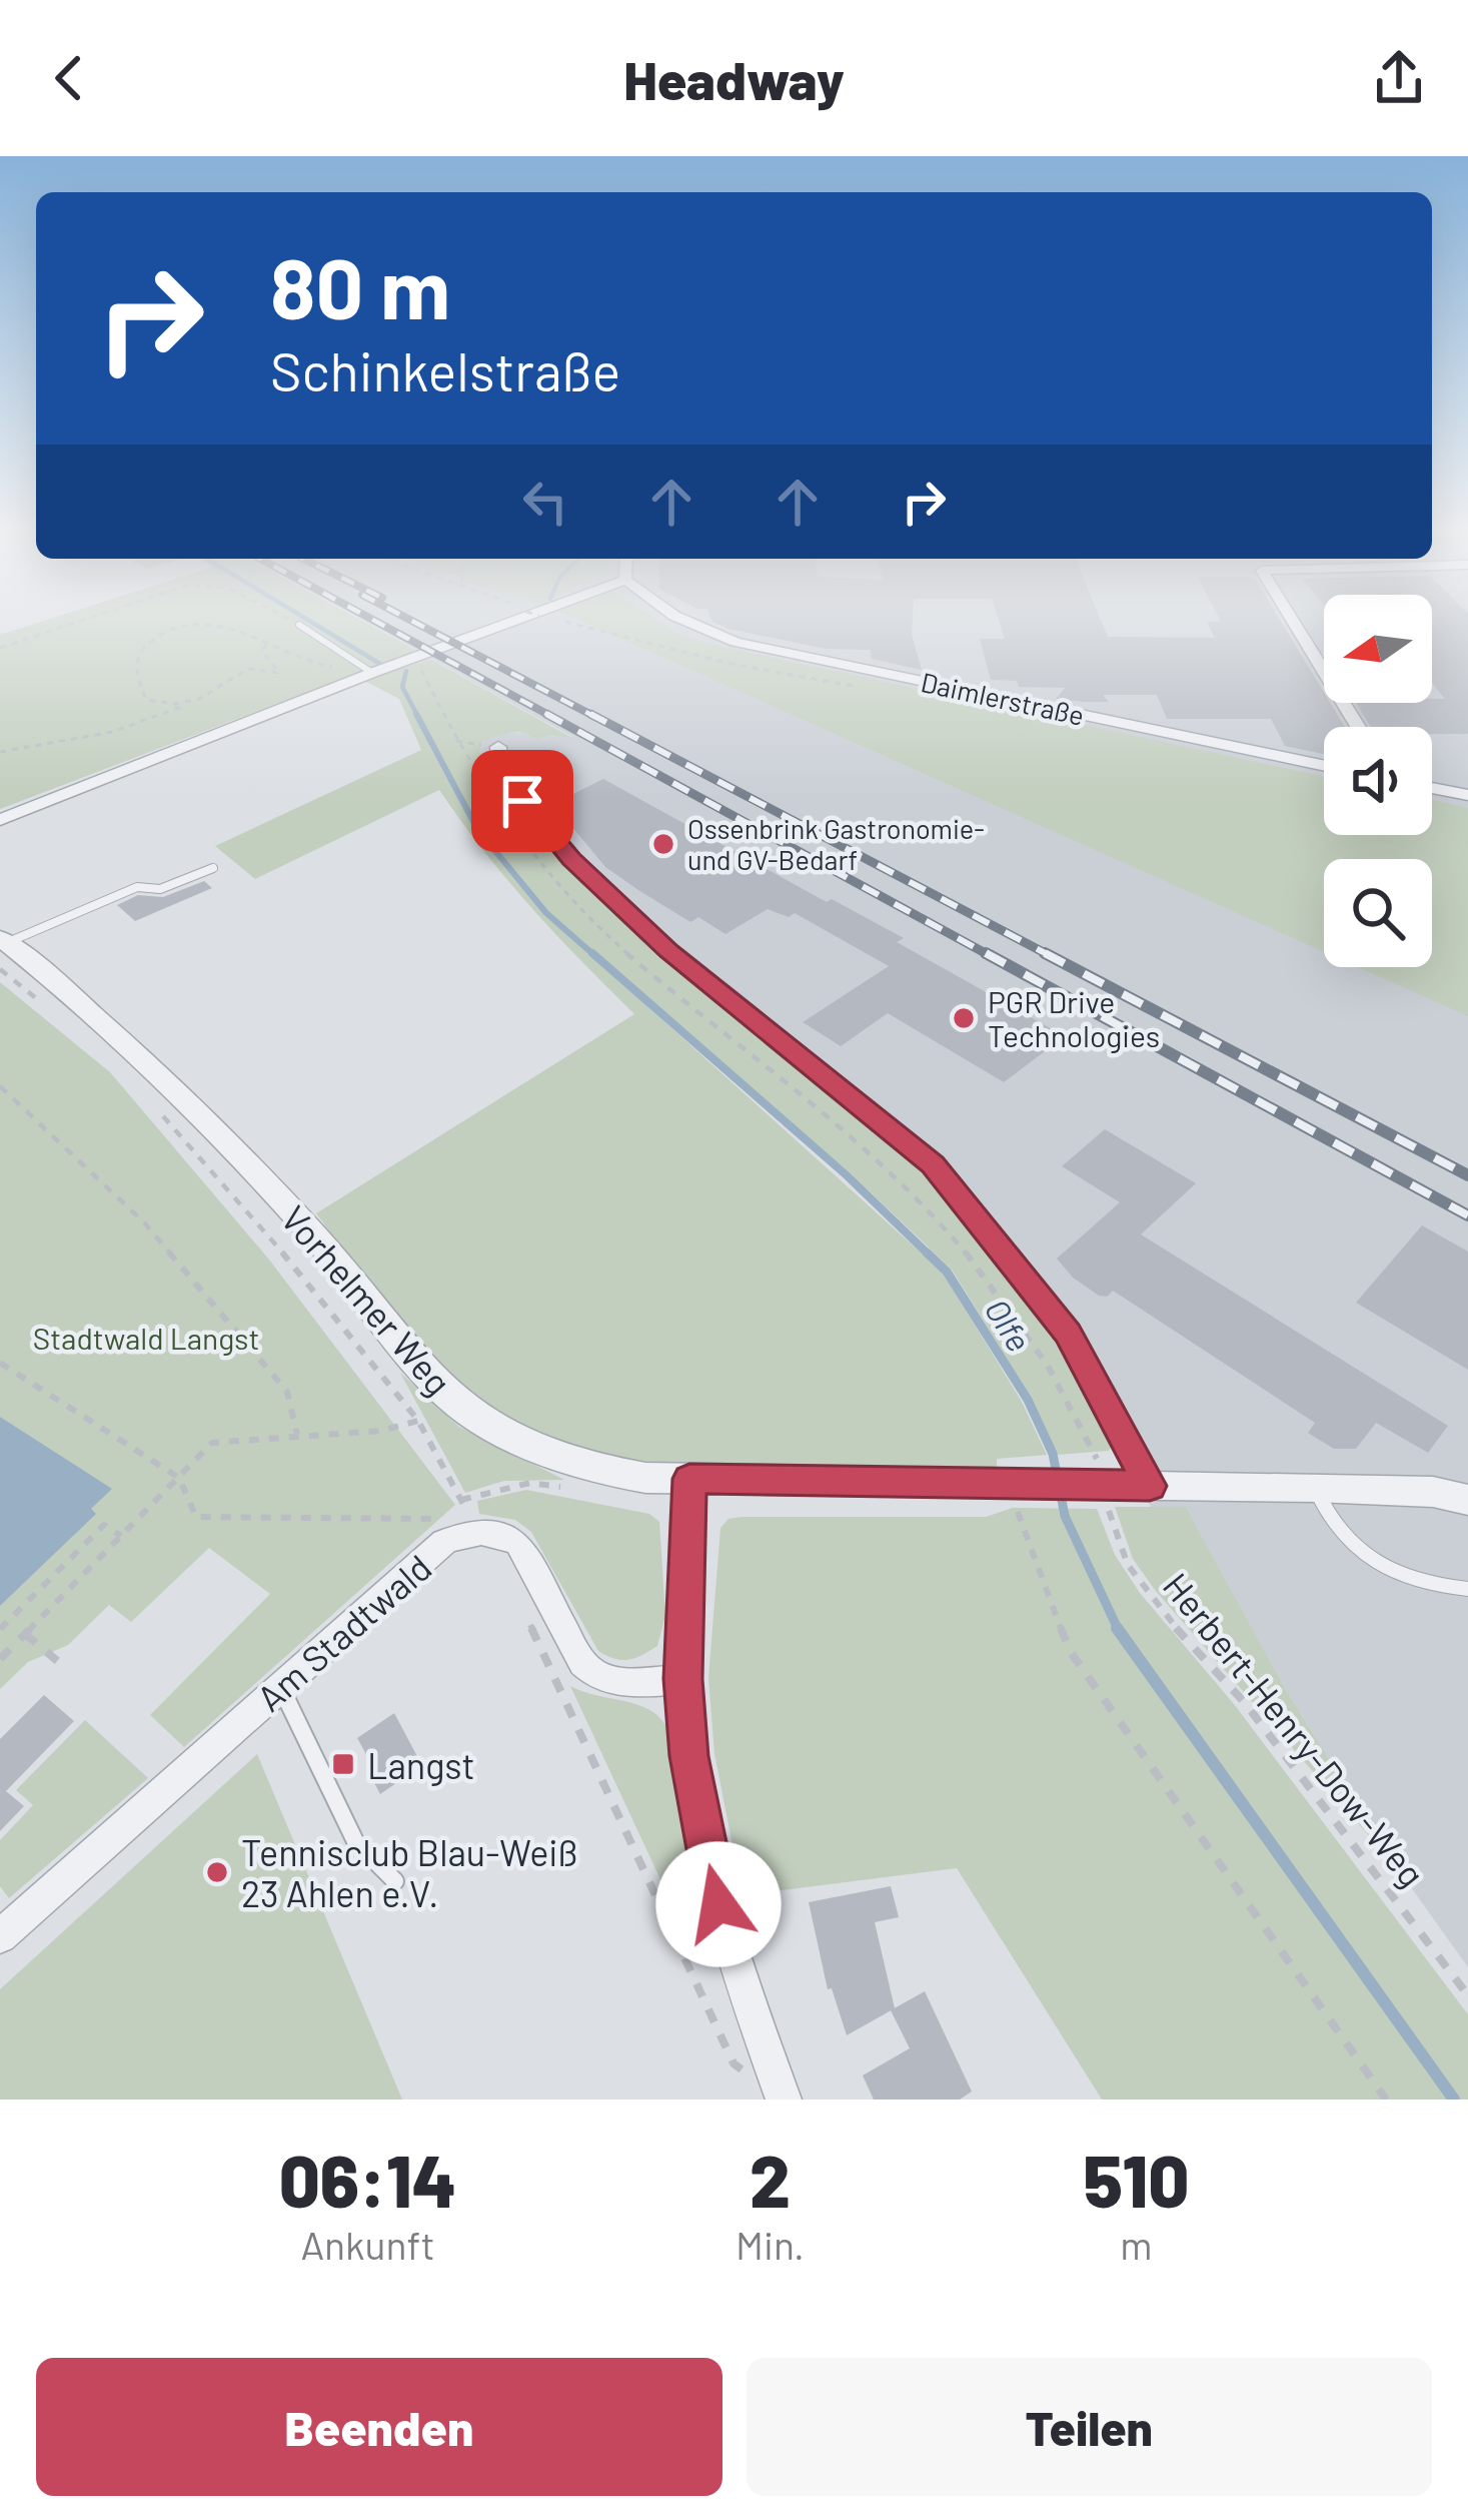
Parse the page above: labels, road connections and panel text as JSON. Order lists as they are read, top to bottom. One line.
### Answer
{"streets":{"street":["Daimlerstraße","Vorhelmer Weg","Am Stadtwald"],"path":["Herbert-Henry-Dow-Weg"]},"crossings":[["Vorhelmer Weg","Herbert-Henry-Dow-Weg"]],"water":["Olfe"],"parks":["Stadtwald Langst"],"places":{"other":["Ossenbrink Gastronomie- und GV-Bedarf","PGR Drive Technologies","Tennisclub Blau-Weiß 23 Ahlen e.V."],"transit":["Langst"]},"north":"left","page":{"header":"Headway","turn":["80 m","Schinkelstraße"],"eta":["06:14","Ankunft","2","Min.","510","m"],"buttons":["Beenden","Teilen"]}}
